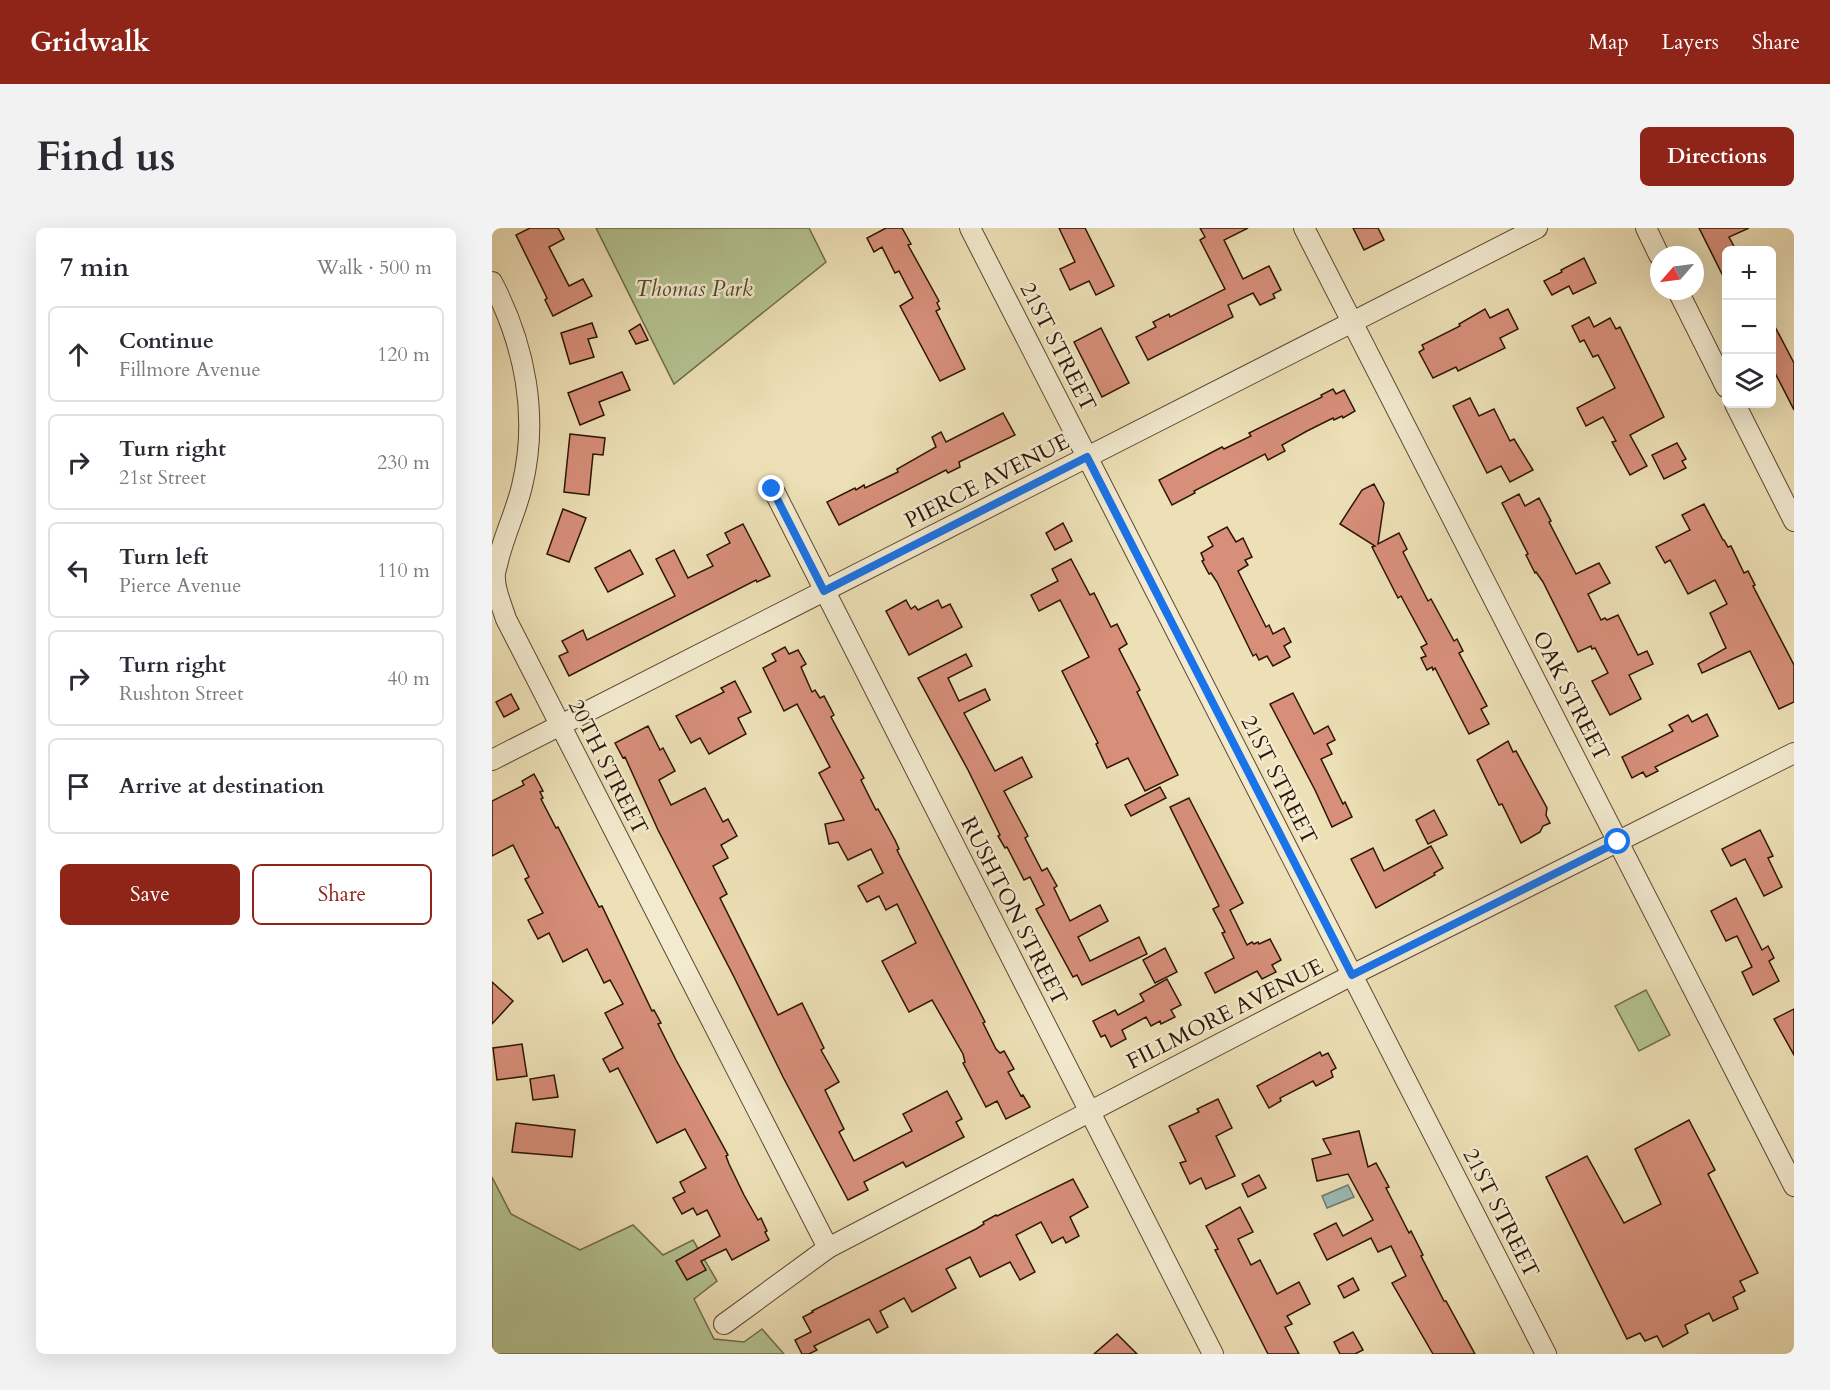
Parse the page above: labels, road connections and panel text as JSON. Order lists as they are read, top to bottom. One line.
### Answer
{"streets":{"street":["21ST STREET","PIERCE AVENUE","OAK STREET","20TH STREET","RUSHTON STREET","FILLMORE AVENUE"]},"crossings":[["21ST STREET","PIERCE AVENUE"],["21ST STREET","FILLMORE AVENUE"],["PIERCE AVENUE","OAK STREET"],["PIERCE AVENUE","20TH STREET"],["PIERCE AVENUE","RUSHTON STREET"],["OAK STREET","FILLMORE AVENUE"],["20TH STREET","FILLMORE AVENUE"],["RUSHTON STREET","FILLMORE AVENUE"]],"parks":["Thomas Park"],"north":"bottom left","page":{"header":"Gridwalk","nav":["Map","Layers","Share"],"buttons":["Directions",["Save","Share"]],"title":"Find us","heading":["7 min","Walk · 500 m"],"map_buttons":["+","−"],"list":[["Continue","Fillmore Avenue","120 m"],["Turn right","21st Street","230 m"],["Turn left","Pierce Avenue","110 m"],["Turn right","Rushton Street","40 m"],"Arrive at destination"]}}
